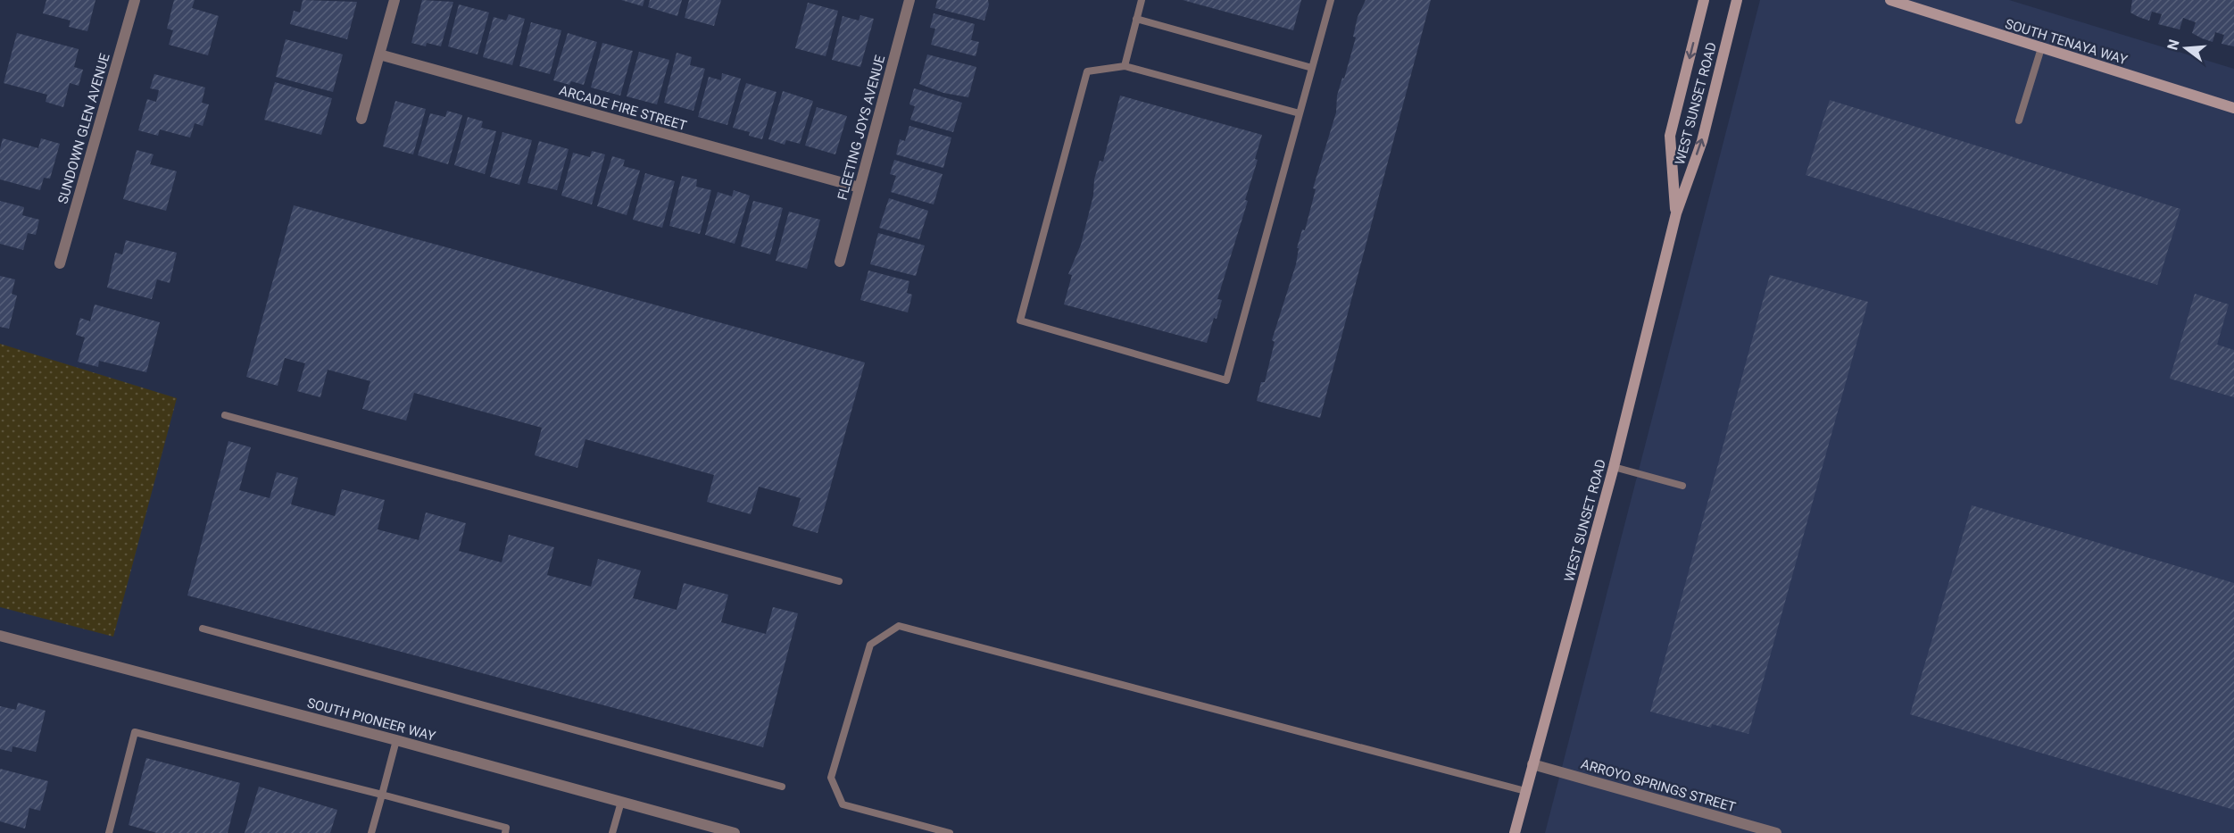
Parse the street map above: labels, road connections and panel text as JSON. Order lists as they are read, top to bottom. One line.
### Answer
{"streets":{"main road":["SOUTH TENAYA WAY","WEST SUNSET ROAD"],"street":["ARCADE FIRE STREET","FLEETING JOYS AVENUE","SUNDOWN GLEN AVENUE","SOUTH PIONEER WAY","ARROYO SPRINGS STREET"]},"crossings":[["WEST SUNSET ROAD","ARROYO SPRINGS STREET"],["ARCADE FIRE STREET","FLEETING JOYS AVENUE"]],"north":"left"}
